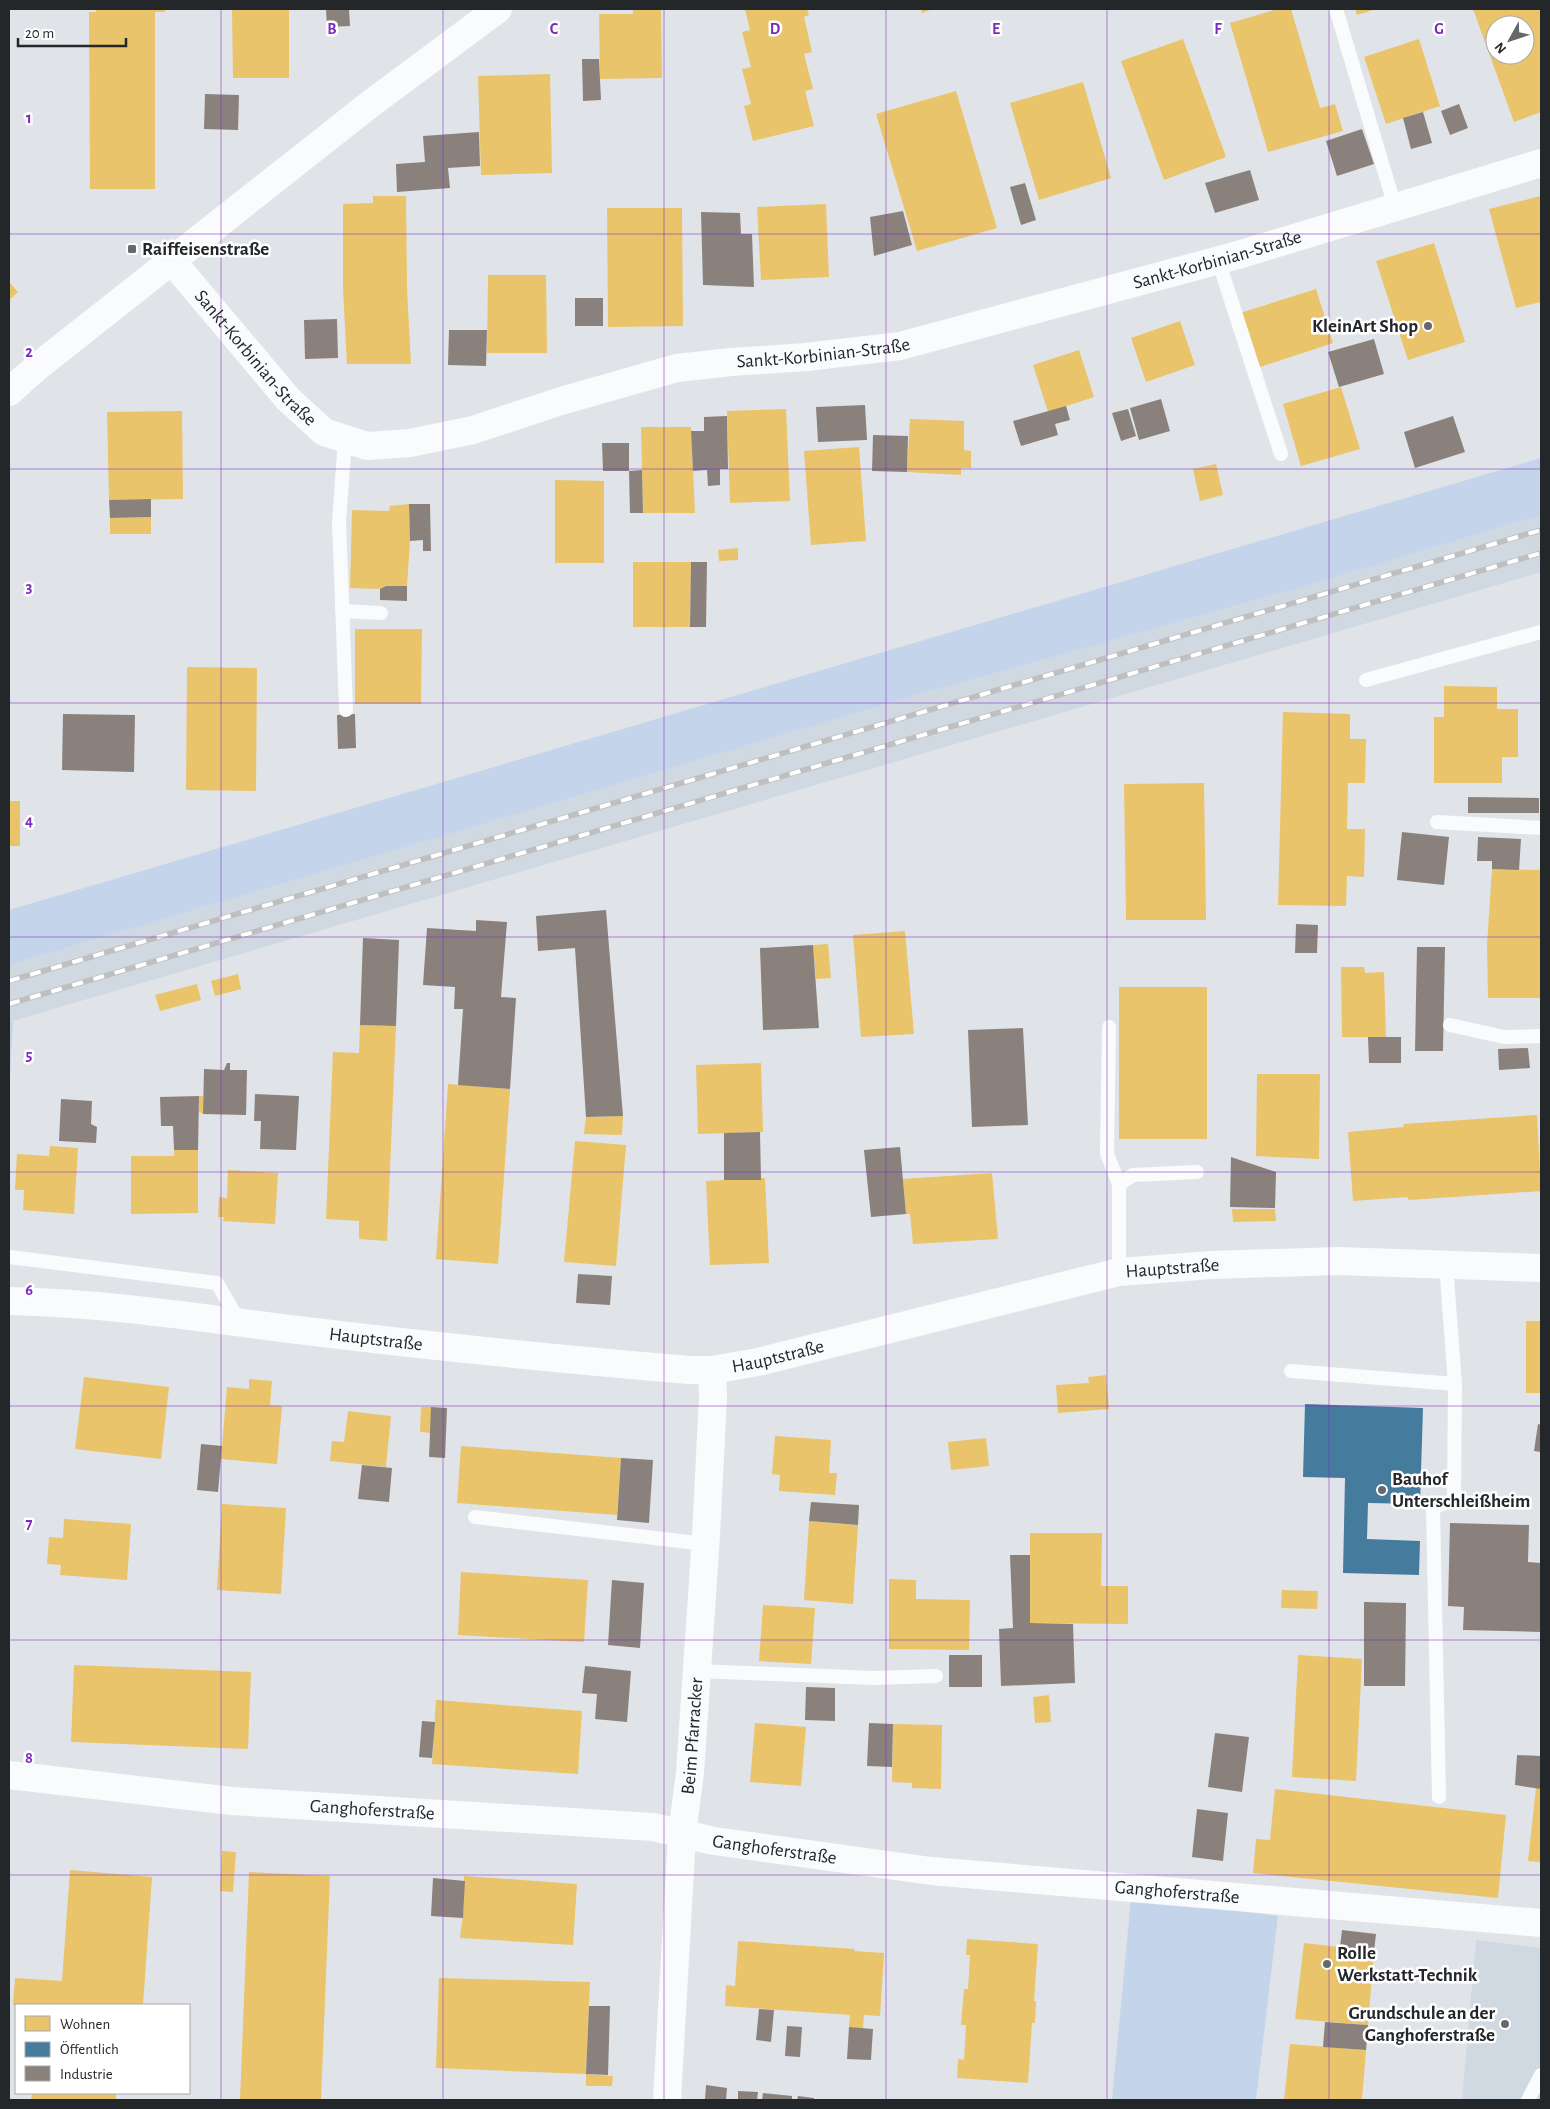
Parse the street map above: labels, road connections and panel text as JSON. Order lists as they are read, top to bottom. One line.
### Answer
{"streets":{"street":["Sankt-Korbinian-Straße","Hauptstraße","Beim Pfarracker","Ganghoferstraße"]},"crossings":[["Hauptstraße","Beim Pfarracker"],["Beim Pfarracker","Ganghoferstraße"]],"places":{"transit":["Raiffeisenstraße"],"other":["KleinArt Shop","Bauhof Unterschleißheim","Rolle Werkstatt-Technik","Grundschule an der Ganghoferstraße"]},"legend":["Wohnen","Öffentlich","Industrie"],"scale_bar":"20 m","north":"bottom left","grid":{"columns":["B","C","D","E","F","G"],"rows":["1","2","3","4","5","6","7","8"]}}
